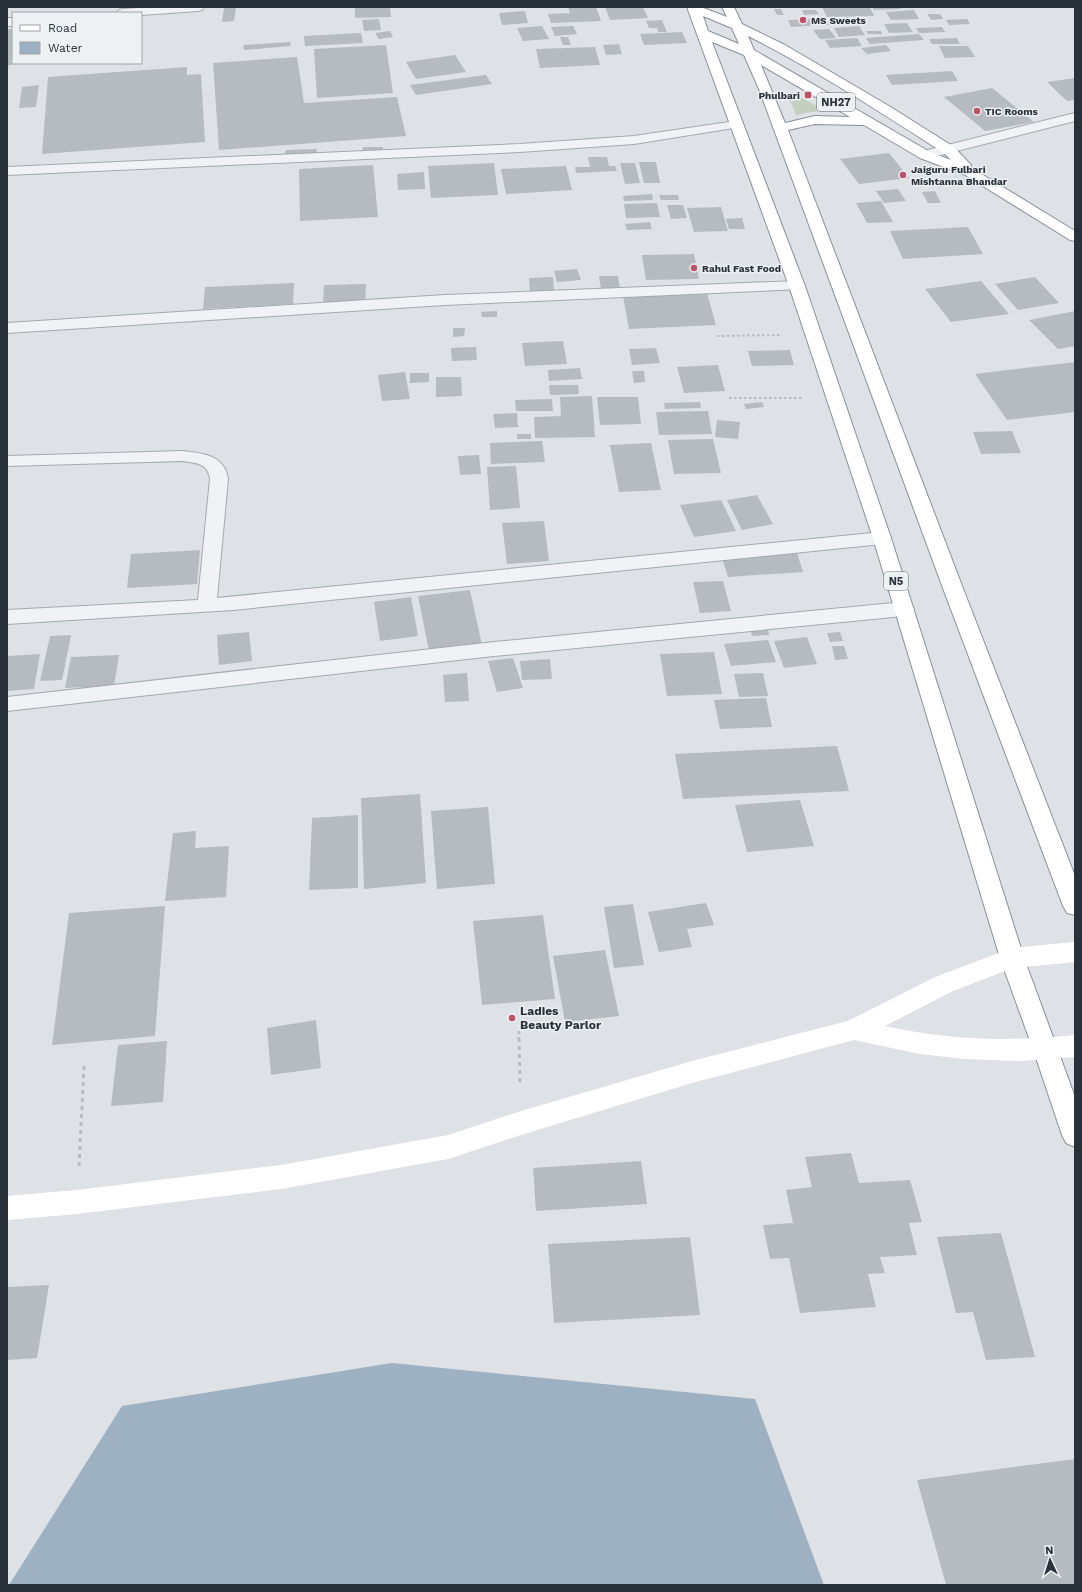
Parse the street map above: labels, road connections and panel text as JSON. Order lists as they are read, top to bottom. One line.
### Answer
{"streets":{"main road":["NH27","N5"]},"crossings":[["NH27","N5"]],"places":{"other":["MS Sweets","TIC Rooms","Jaiguru Fulbari Mishtanna Bhandar","Rahul Fast Food","Ladies Beauty Parlor"],"transit":["Phulbari"]},"legend":["Road","Water"],"north":"top"}
